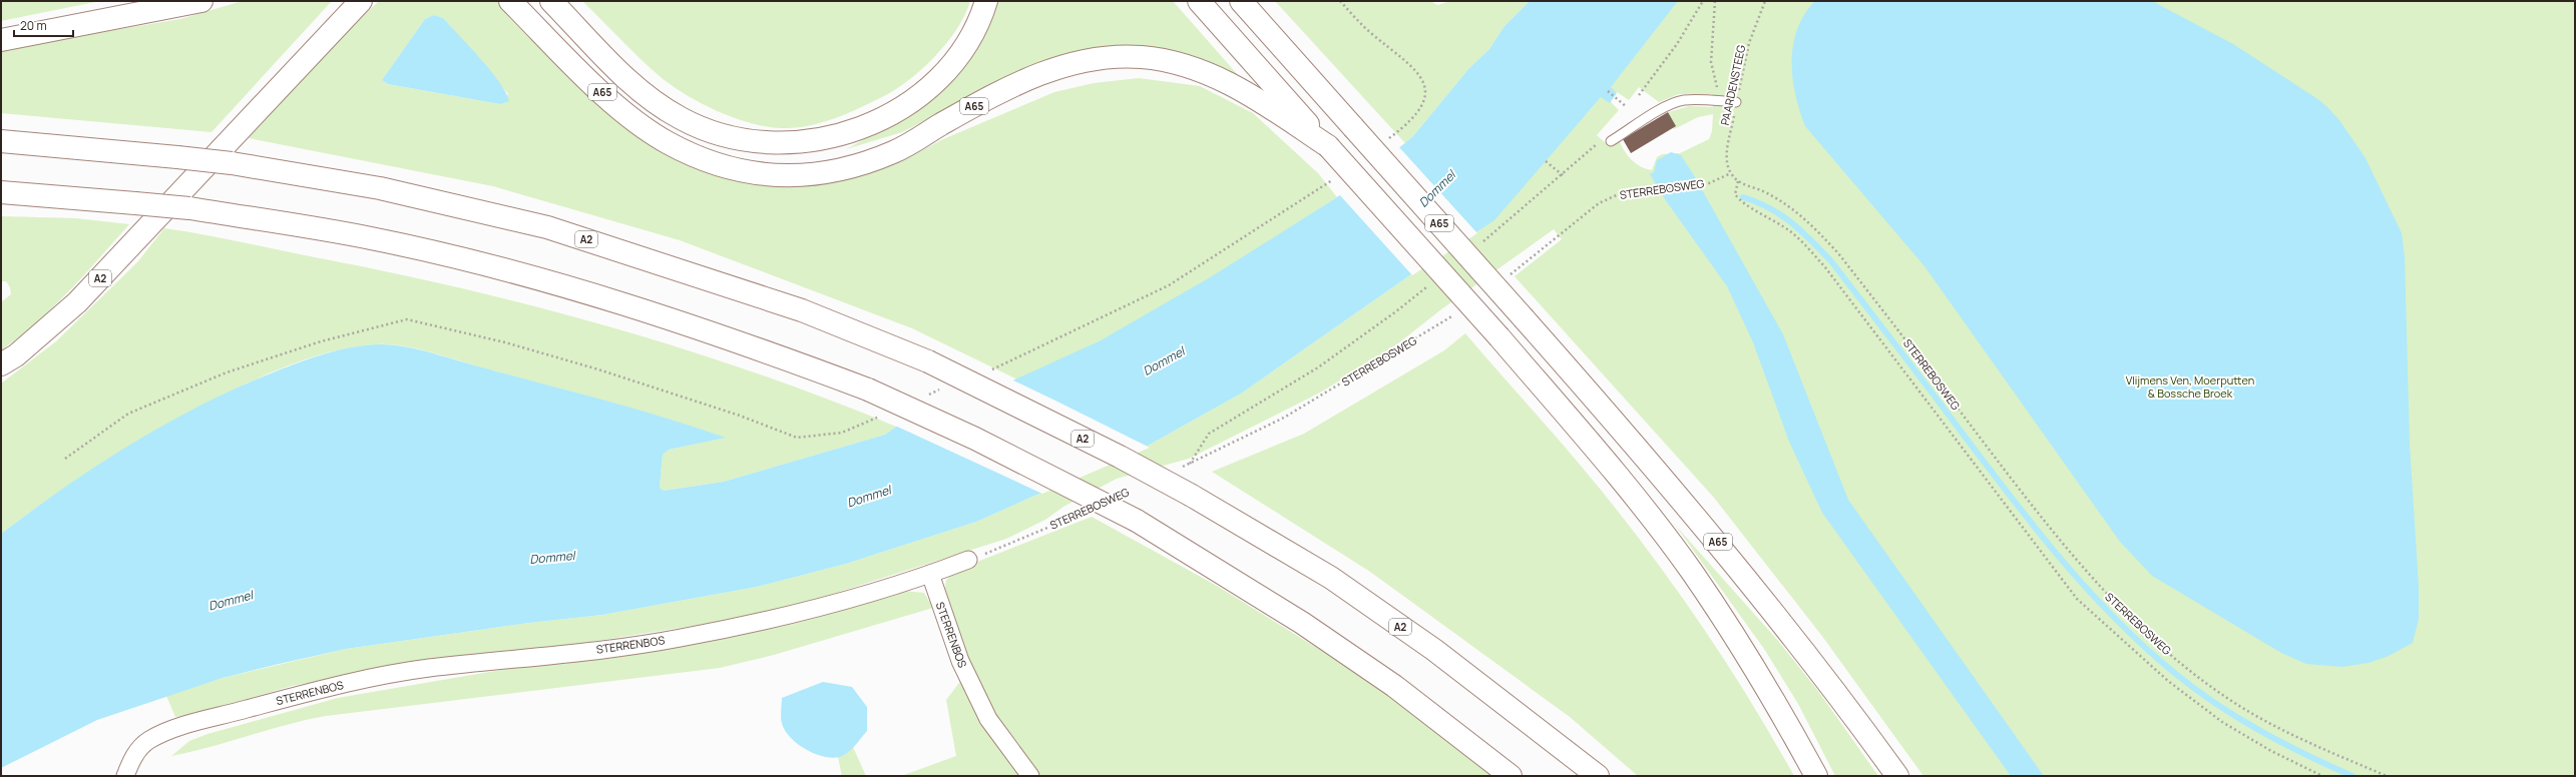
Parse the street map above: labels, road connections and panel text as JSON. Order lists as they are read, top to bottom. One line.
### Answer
{"streets":{"highway":["A65","A2"],"street":["STERRENBOS"],"path":["PAARDENSTEEG","STERREBOSWEG"]},"crossings":[["PAARDENSTEEG","STERREBOSWEG"]],"water":["Dommel"],"parks":["Vlijmens Ven, Moerputten & Bossche Broek"],"scale_bar":"20 m"}
